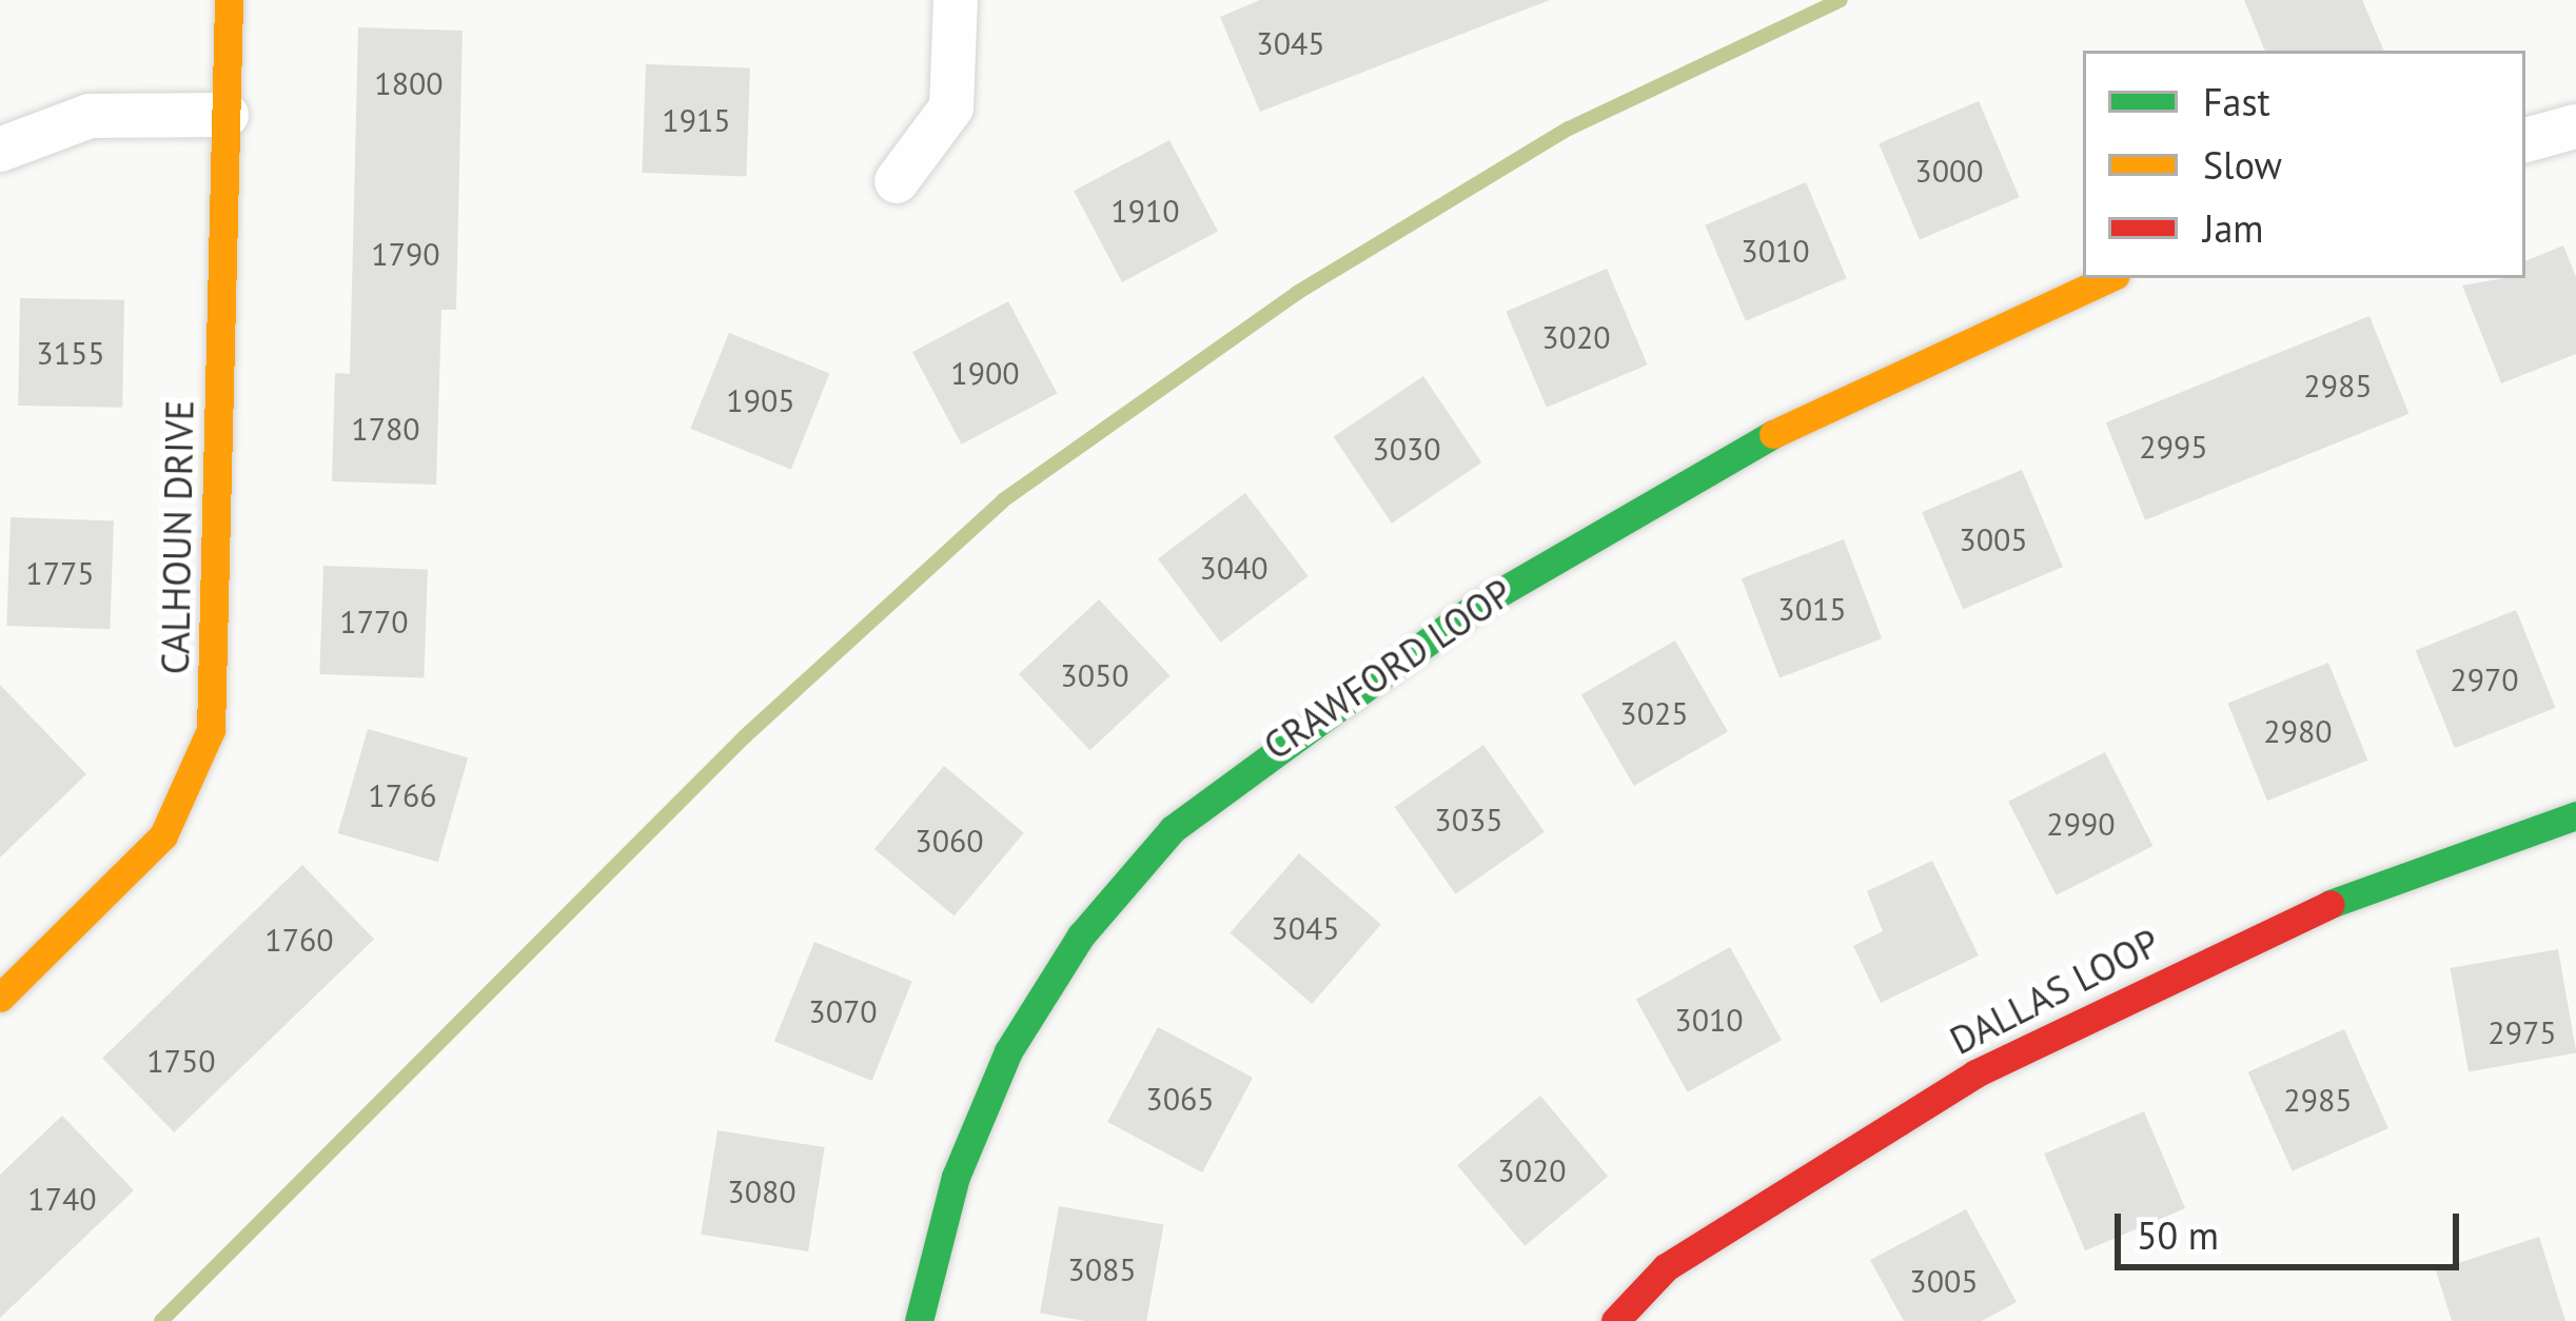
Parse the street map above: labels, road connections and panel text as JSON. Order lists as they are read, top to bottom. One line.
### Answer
{"streets":{"street":["CALHOUN DRIVE","CRAWFORD LOOP","DALLAS LOOP"]},"house_numbers":["3045","1800","1915","3000","1910","3010","1790","3020","3155","1900","2985","1905","1780","2995","3030","3005","3040","1775","3015","1770","3050","2970","3025","2980","1766","3035","2990","3060","3045","1760","3070","3010","2975","1750","3065","2985","3020","3080","1740","3085","3005"],"legend":["Fast","Slow","Jam"],"scale_bar":"50 m"}
